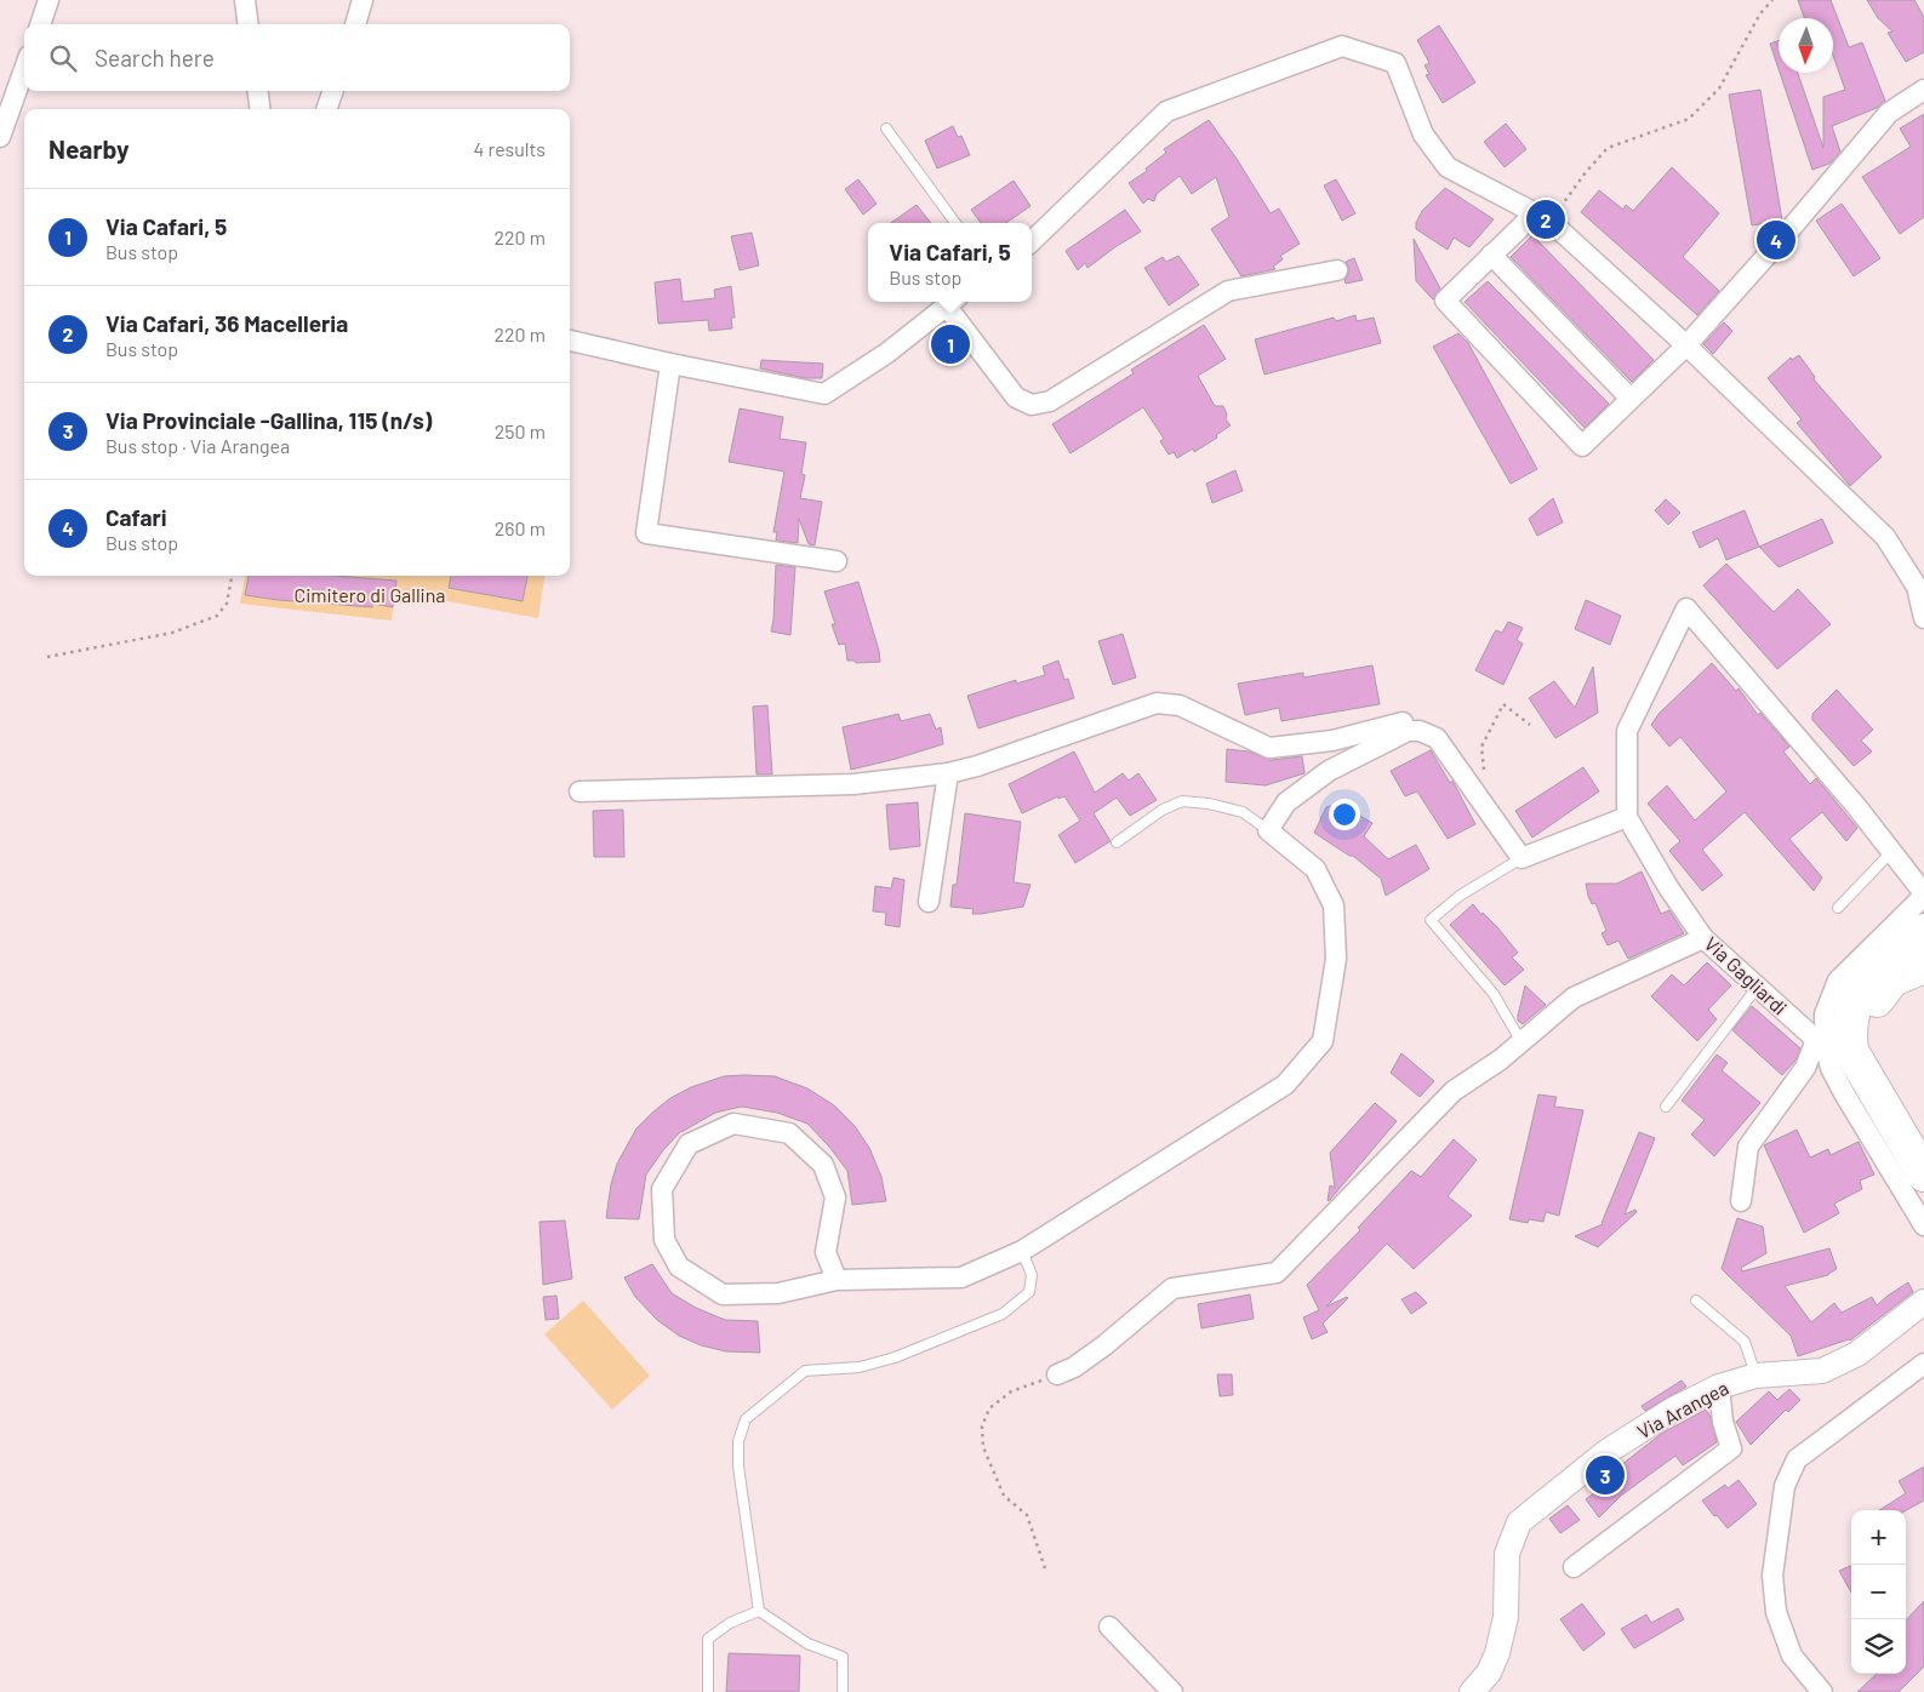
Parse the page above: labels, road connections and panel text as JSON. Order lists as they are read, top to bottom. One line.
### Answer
{"streets":{"street":["Via Gagliardi","Via Arangea"]},"parks":["Cimitero di Gallina"],"north":"bottom","page":{"search":"Search here","heading":["Nearby","4 results"],"list":[{"mark":"1","name":"Via Cafari, 5","note":"Bus stop","value":"220 m"},{"mark":"2","name":"Via Cafari, 36 Macelleria","note":"Bus stop","value":"220 m"},{"mark":"3","name":"Via Provinciale -Gallina, 115 (n/s)","note":"Bus stop · Via Arangea","value":"250 m"},{"mark":"4","name":"Cafari","note":"Bus stop","value":"260 m"}],"pins":["2","4","1","3"],"popup":["Via Cafari, 5","Bus stop"],"map_buttons":["+","−"]}}
